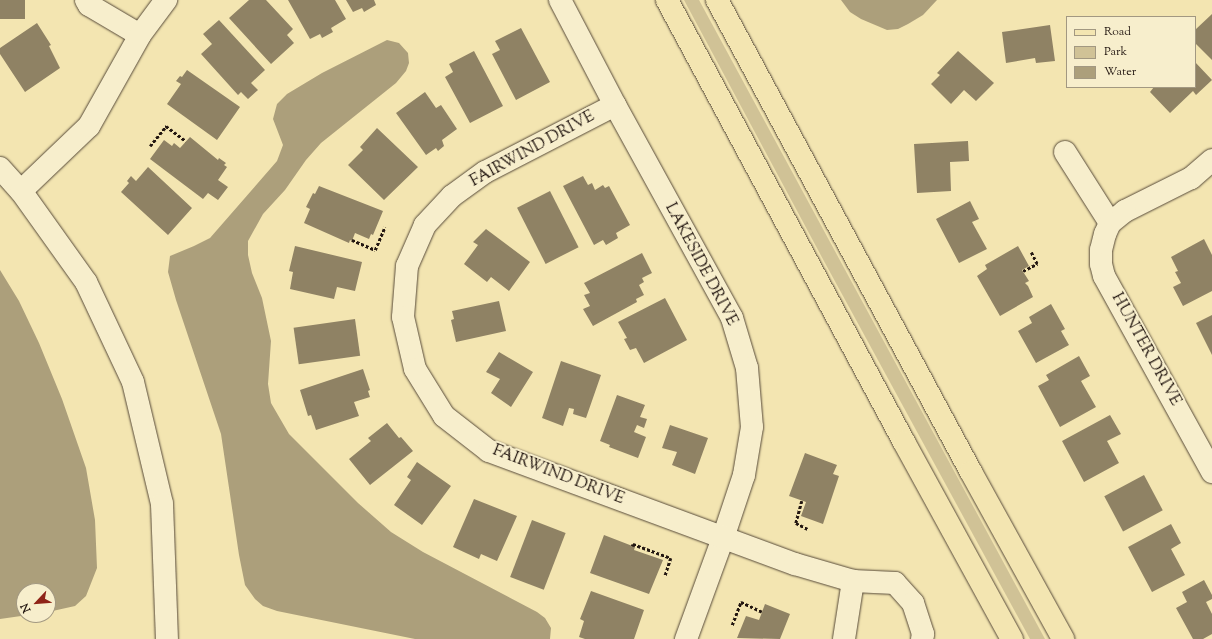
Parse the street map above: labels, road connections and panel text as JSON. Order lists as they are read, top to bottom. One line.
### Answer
{"streets":{"street":["FAIRWIND DRIVE","LAKESIDE DRIVE","HUNTER DRIVE"]},"crossings":[["FAIRWIND DRIVE","LAKESIDE DRIVE"]],"legend":["Road","Park","Water"],"north":"bottom left"}
